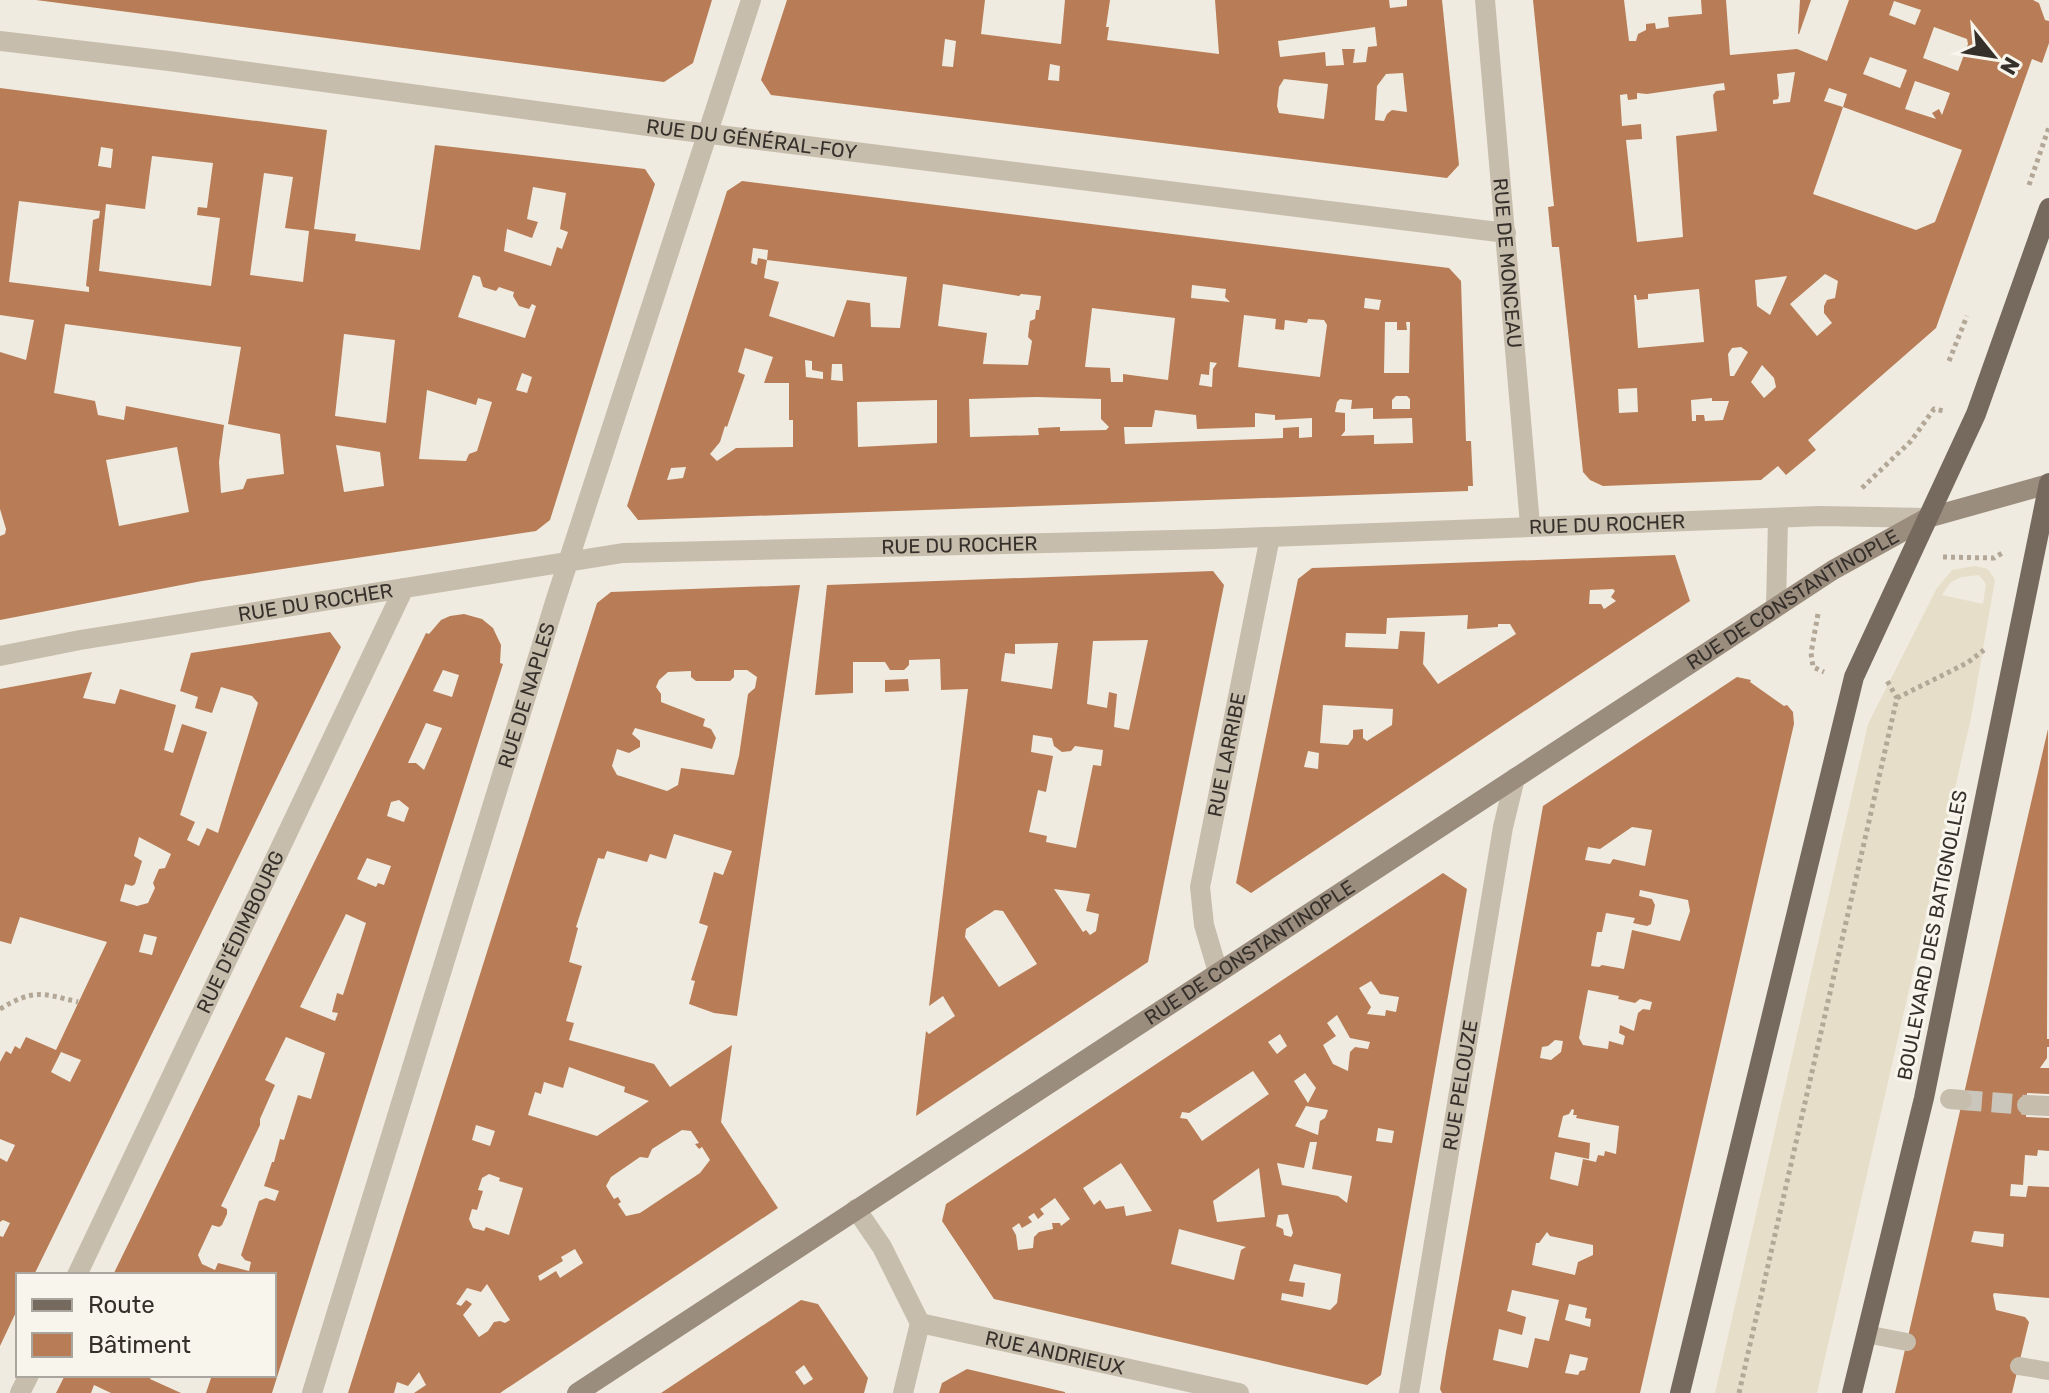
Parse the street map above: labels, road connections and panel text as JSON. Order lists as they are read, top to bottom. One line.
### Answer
{"streets":{"main road":["RUE DE CONSTANTINOPLE","BOULEVARD DES BATIGNOLLES"],"street":["RUE DU GÉNÉRAL-FOY","RUE DE MONCEAU","RUE DU ROCHER","RUE DE NAPLES","RUE LARRIBE","RUE D'ÉDIMBOURG","RUE PELOUZE","RUE ANDRIEUX"]},"crossings":[["RUE DU GÉNÉRAL-FOY","RUE DE MONCEAU"],["RUE DU GÉNÉRAL-FOY","RUE DE NAPLES"],["RUE DE MONCEAU","RUE DU ROCHER"],["RUE DU ROCHER","RUE DE CONSTANTINOPLE"],["RUE DU ROCHER","RUE DE NAPLES"],["RUE DU ROCHER","RUE LARRIBE"],["RUE DU ROCHER","RUE D'ÉDIMBOURG"],["RUE DE CONSTANTINOPLE","RUE LARRIBE"],["RUE DE CONSTANTINOPLE","BOULEVARD DES BATIGNOLLES"],["RUE DE CONSTANTINOPLE","RUE PELOUZE"]],"legend":["Route","Bâtiment"],"north":"bottom right"}
